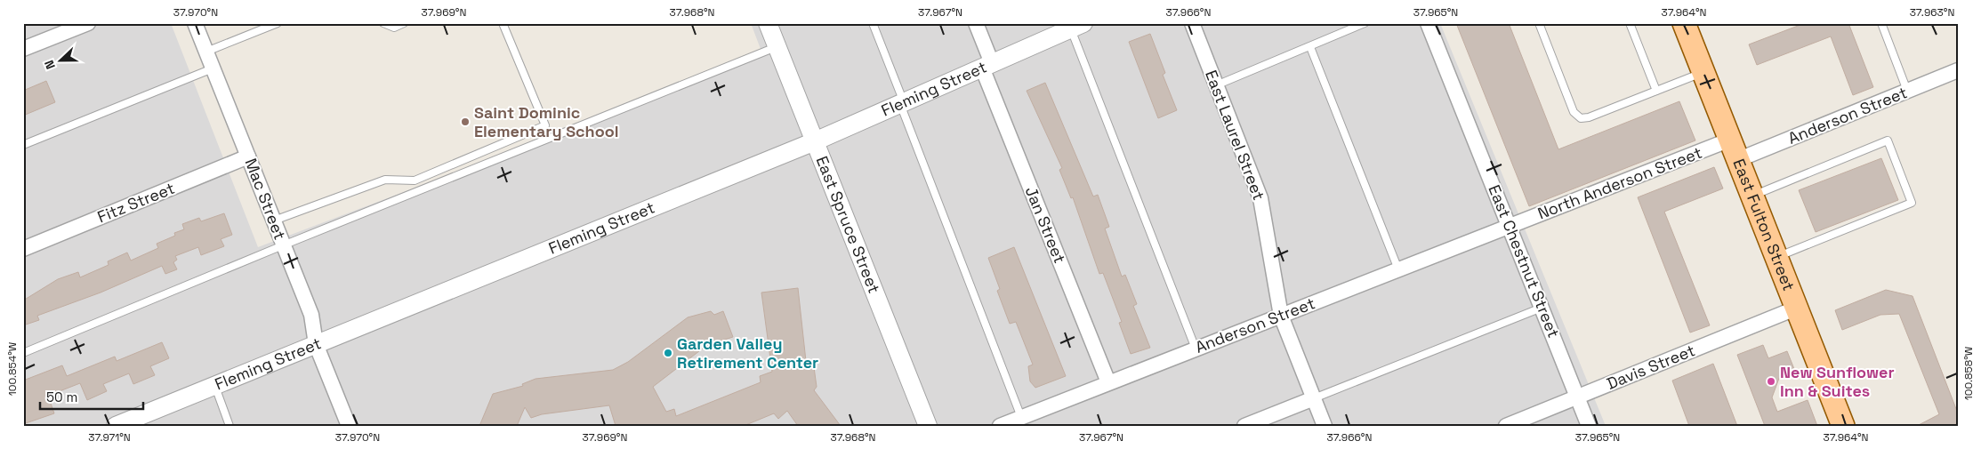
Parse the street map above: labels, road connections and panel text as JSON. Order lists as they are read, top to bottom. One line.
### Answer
{"streets":{"main road":["East Fulton Street"],"street":["Fleming Street","Anderson Street","East Laurel Street","North Anderson Street","Mac Street","Fitz Street","East Spruce Street","Jan Street","East Chestnut Street","Davis Street"]},"crossings":[["Fleming Street","Mac Street"],["Fleming Street","East Spruce Street"],["Fleming Street","Jan Street"],["Anderson Street","East Laurel Street"],["Anderson Street","North Anderson Street"],["Anderson Street","Jan Street"],["Anderson Street","East Fulton Street"],["Anderson Street","East Chestnut Street"],["North Anderson Street","East Fulton Street"],["North Anderson Street","East Chestnut Street"],["Mac Street","Fitz Street"],["East Fulton Street","Davis Street"],["East Chestnut Street","Davis Street"]],"places":["Saint Dominic Elementary School","Garden Valley Retirement Center","New Sunflower Inn & Suites"],"scale_bar":"50 m","north":"left","coordinates":["37.970°N","37.969°N","37.968°N","37.967°N","37.966°N","37.965°N","37.964°N","37.963°N","100.854°W","100.858°W","37.971°N"]}
